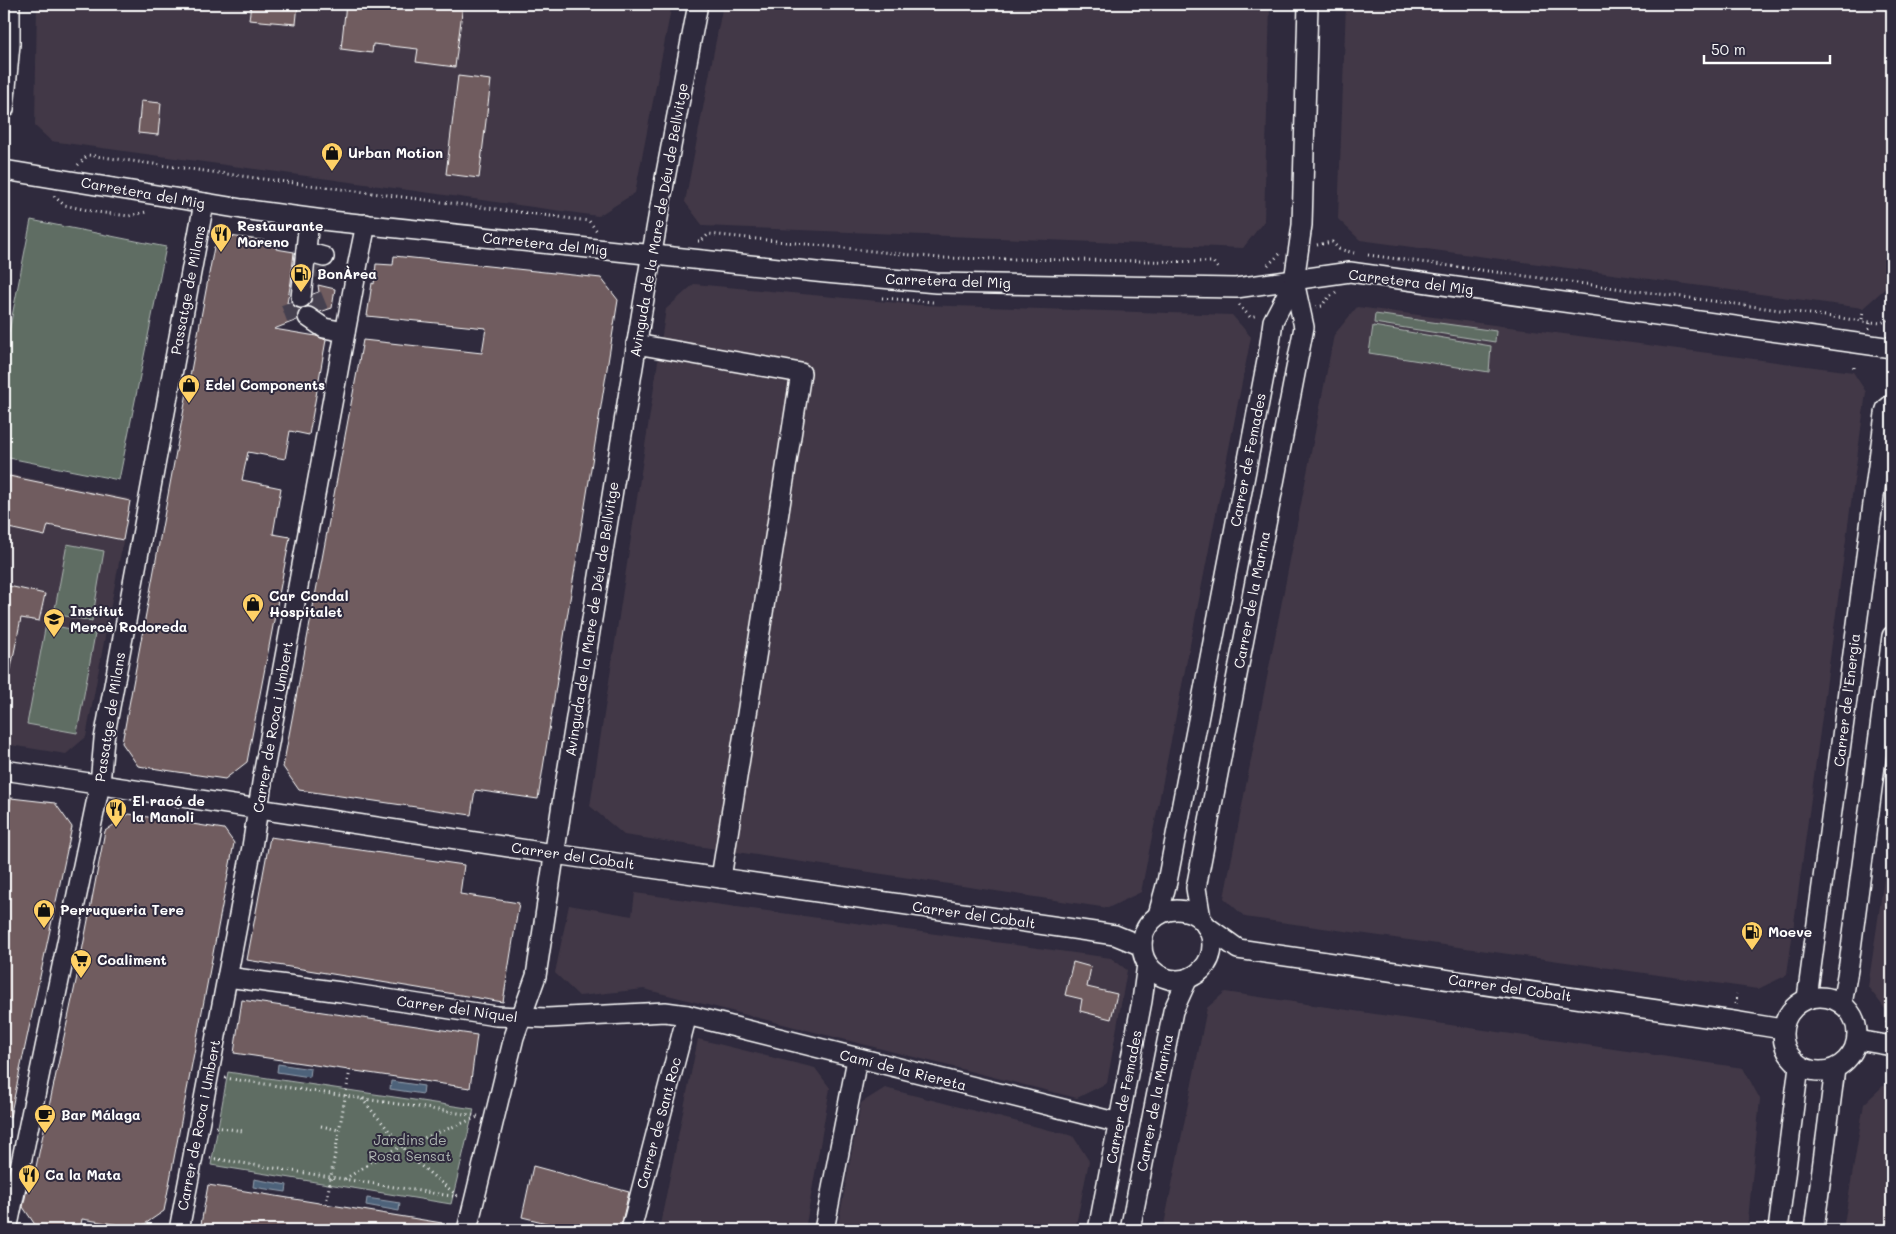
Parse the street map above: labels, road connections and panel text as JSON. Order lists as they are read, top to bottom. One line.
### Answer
{"streets":{"street":["Carretera del Mig","Avinguda de la Mare de Déu de Bellvitge","Passatge de Milans","Carrer de Femades","Carrer de la Marina","Carrer de l'Energia","Carrer de Roca i Umbert","Carrer del Cobalt","Carrer del Níquel","Camí de la Riereta","Carrer de Sant Roc"]},"crossings":[["Carretera del Mig","Avinguda de la Mare de Déu de Bellvitge"],["Carretera del Mig","Passatge de Milans"],["Carretera del Mig","Carrer de Femades"],["Carretera del Mig","Carrer de la Marina"],["Carretera del Mig","Carrer de Roca i Umbert"],["Avinguda de la Mare de Déu de Bellvitge","Carrer del Cobalt"],["Avinguda de la Mare de Déu de Bellvitge","Carrer del Níquel"],["Passatge de Milans","Carrer del Cobalt"],["Carrer de Femades","Carrer de la Marina"],["Carrer de Femades","Carrer del Cobalt"],["Carrer de Femades","Camí de la Riereta"],["Carrer de la Marina","Carrer del Cobalt"],["Carrer de l'Energia","Carrer del Cobalt"],["Carrer de Roca i Umbert","Carrer del Cobalt"],["Carrer de Roca i Umbert","Carrer del Níquel"],["Carrer del Níquel","Camí de la Riereta"],["Carrer del Níquel","Carrer de Sant Roc"],["Camí de la Riereta","Carrer de Sant Roc"]],"parks":["Jardins de Rosa Sensat"],"places":{"shop":["Urban Motion","Edel Components","Car Condal Hospitalet","Perruqueria Tere"],"restaurant":["Restaurante Moreno","El racó de la Manoli","Ca la Mata"],"fuel station":["BonÀrea","Moeve"],"school or university":["Institut Mercè Rodoreda"],"supermarket":["Coaliment"],"cafe":["Bar Málaga"]},"scale_bar":"50 m"}
